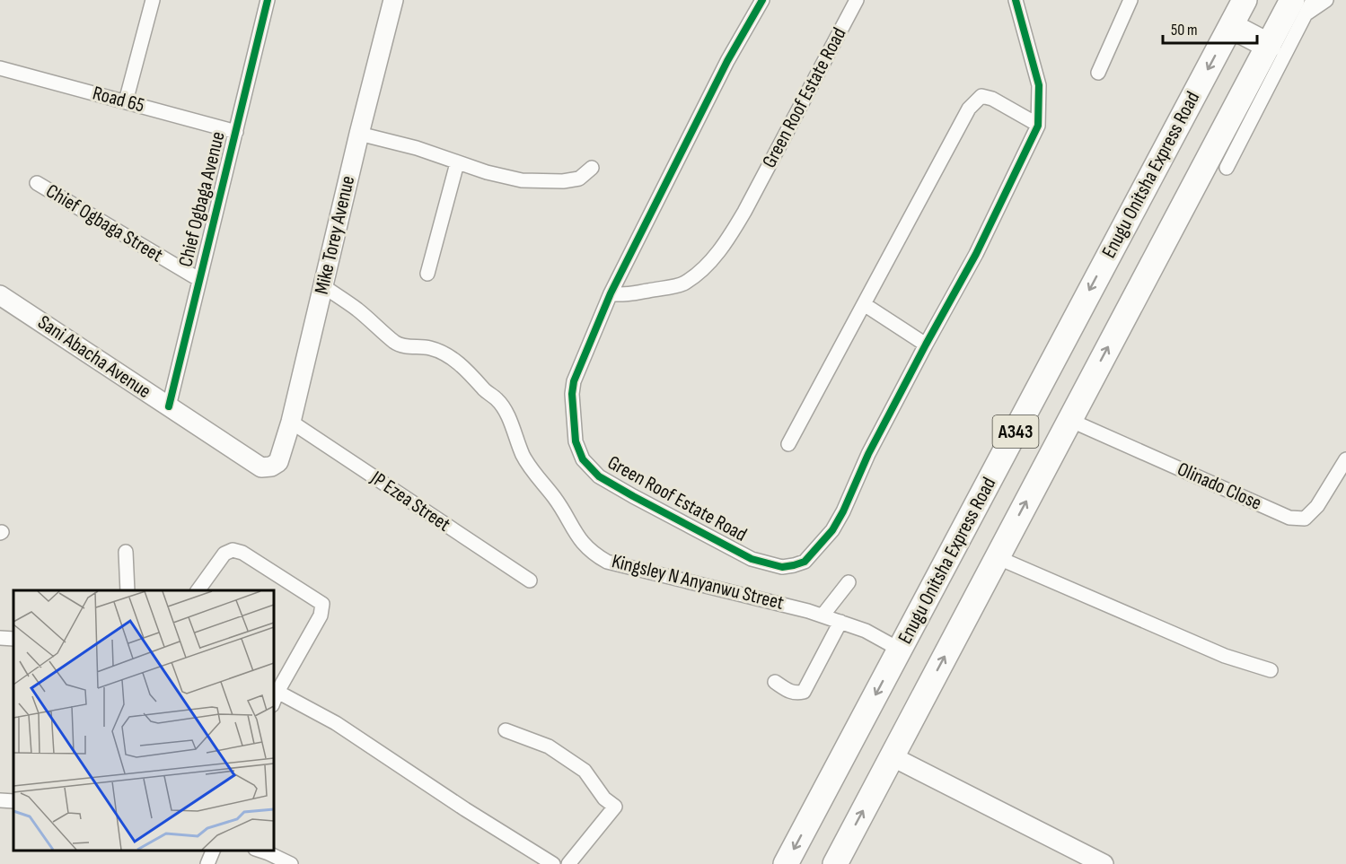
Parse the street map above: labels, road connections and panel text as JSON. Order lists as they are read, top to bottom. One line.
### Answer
{"streets":{"highway":["Enugu Onitsha Express Road","A343"],"main road":["Mike Torey Avenue","Sani Abacha Avenue"],"street":["Green Roof Estate Road","Road 65","Chief Ogbaga Avenue","Chief Ogbaga Street","Olinado Close","JP Ezea Street","Kingsley N Anyanwu Street"]},"crossings":[["Road 65","Chief Ogbaga Avenue"],["Enugu Onitsha Express Road","Olinado Close"],["Enugu Onitsha Express Road","Kingsley N Anyanwu Street"],["Chief Ogbaga Avenue","Chief Ogbaga Street"],["Chief Ogbaga Avenue","Sani Abacha Avenue"],["Mike Torey Avenue","Sani Abacha Avenue"],["Mike Torey Avenue","JP Ezea Street"],["Mike Torey Avenue","Kingsley N Anyanwu Street"]],"scale_bar":"50 m"}
